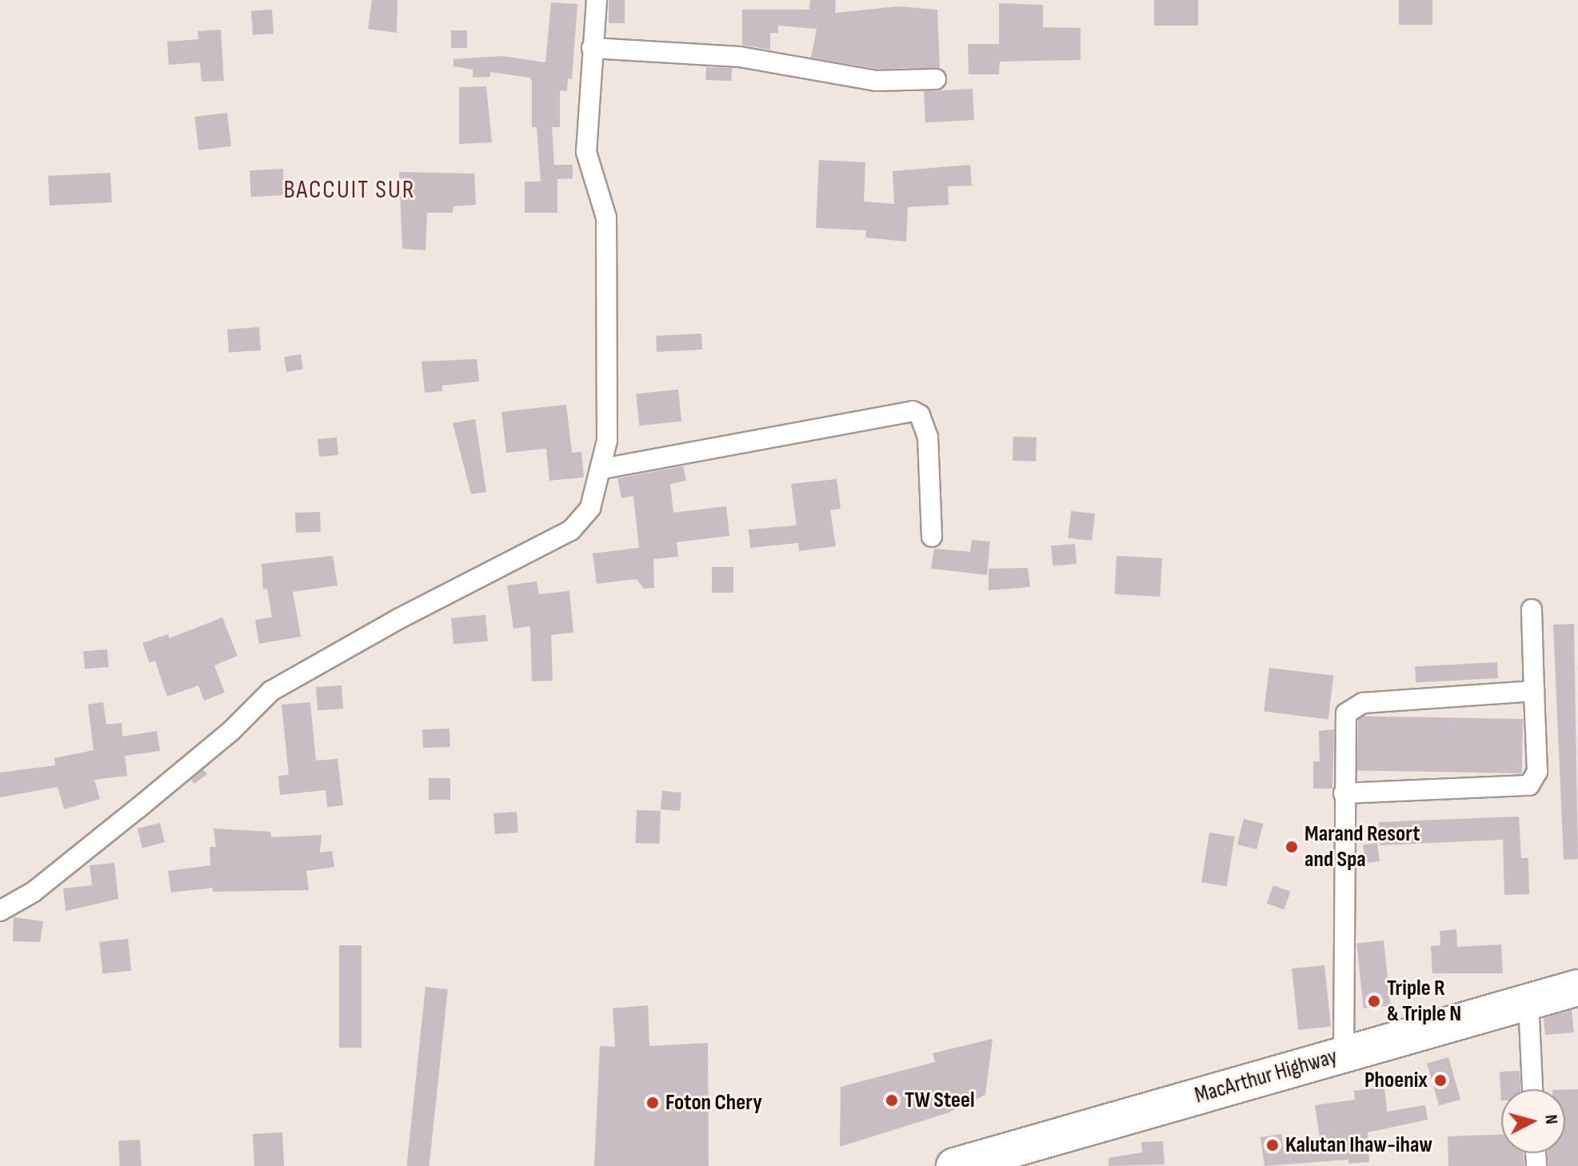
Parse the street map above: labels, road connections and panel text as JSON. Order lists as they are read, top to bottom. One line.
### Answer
{"streets":{"highway":["MacArthur Highway"]},"districts":["BACCUIT SUR"],"places":["Marand Resort and Spa","Triple R & Triple N","Phoenix","TW Steel","Foton Chery","Kalutan Ihaw-ihaw"],"north":"right"}
